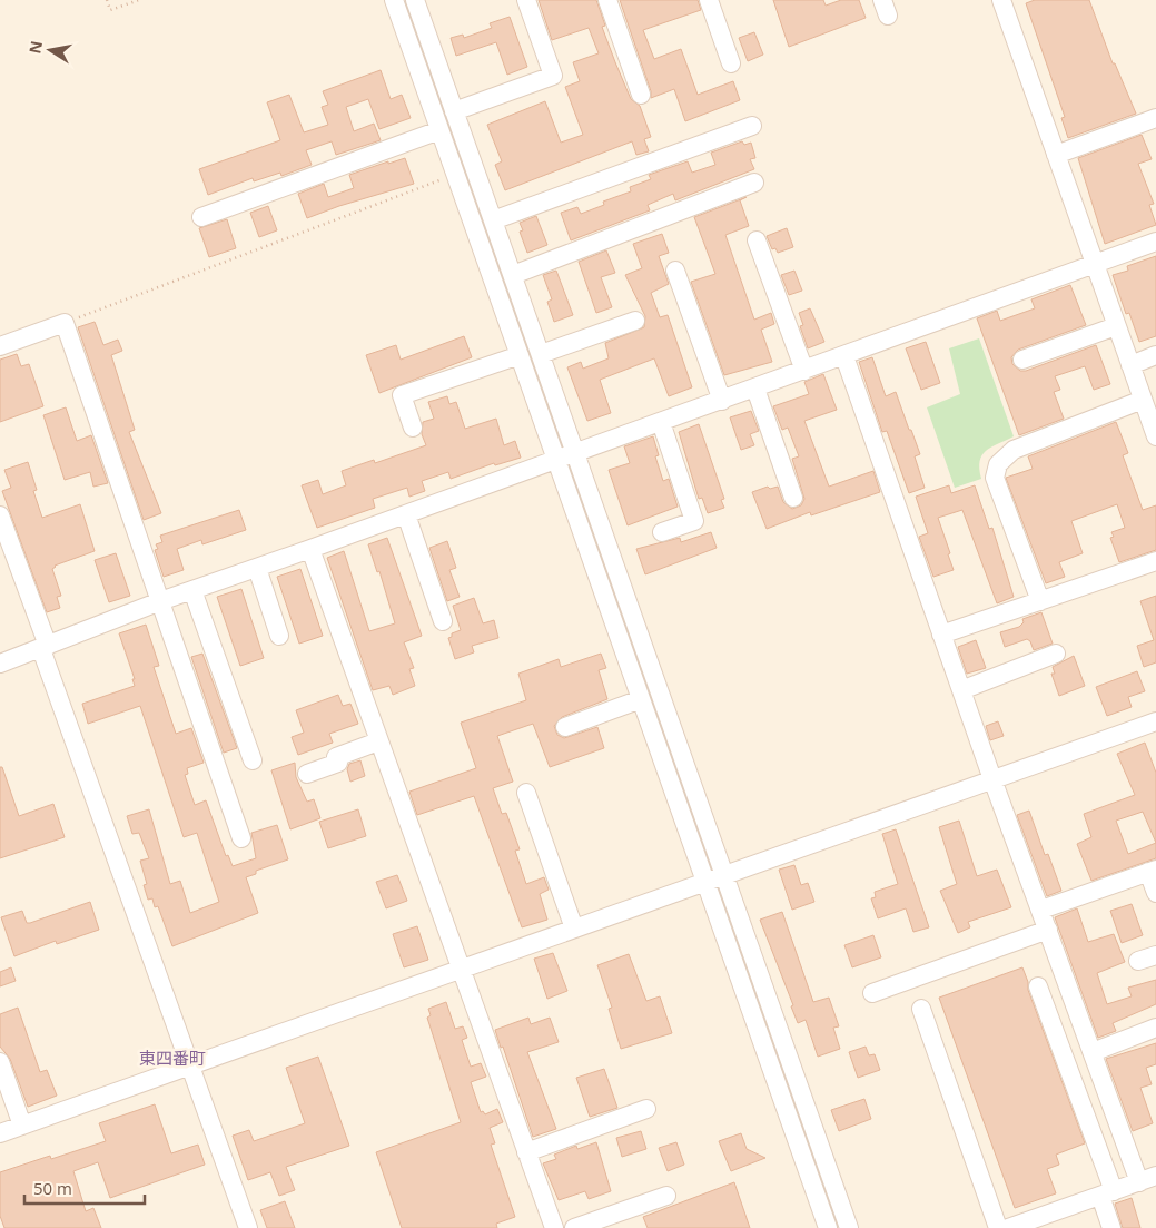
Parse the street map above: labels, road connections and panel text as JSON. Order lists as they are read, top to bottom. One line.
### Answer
{"districts":["東四番町"],"scale_bar":"50 m","north":"left"}
